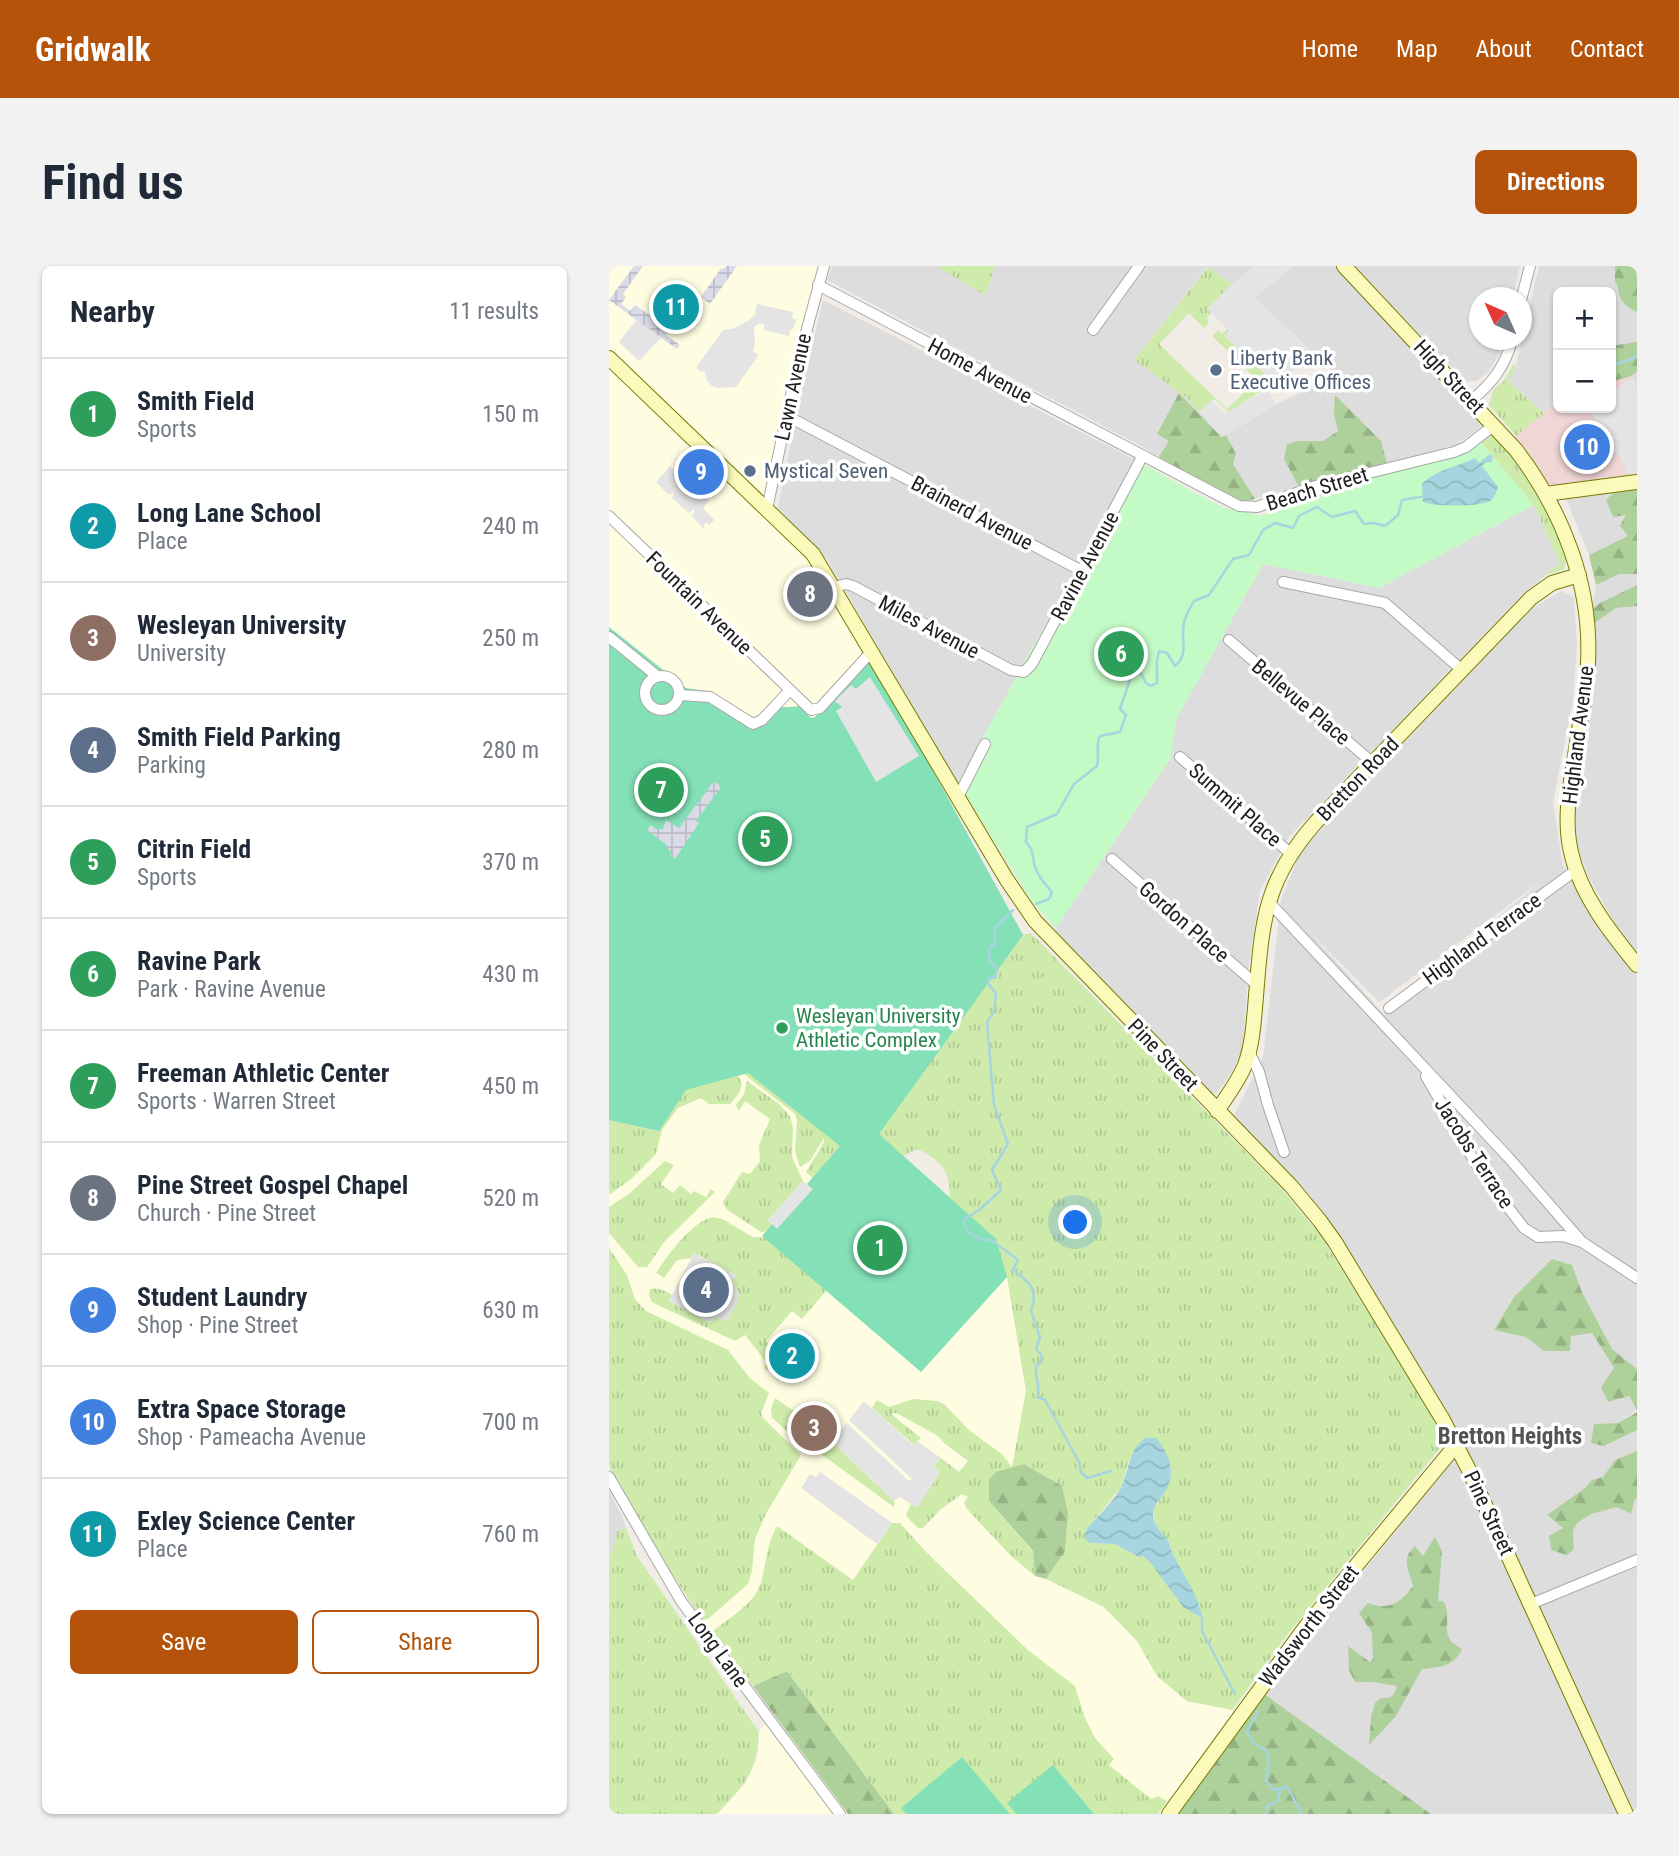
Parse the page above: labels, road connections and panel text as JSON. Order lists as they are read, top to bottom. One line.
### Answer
{"streets":{"street":["Home Avenue","High Street","Lawn Avenue","Beach Street","Brainerd Avenue","Ravine Avenue","Fountain Avenue","Miles Avenue","Bellevue Place","Highland Avenue","Bretton Road","Summit Place","Gordon Place","Highland Terrace","Pine Street","Jacobs Terrace","Wadsworth Street","Long Lane"]},"crossings":[["Home Avenue","Lawn Avenue"],["Home Avenue","Beach Street"],["Home Avenue","Ravine Avenue"],["High Street","Beach Street"],["High Street","Highland Avenue"],["Lawn Avenue","Brainerd Avenue"],["Lawn Avenue","Pine Street"],["Beach Street","Ravine Avenue"],["Brainerd Avenue","Ravine Avenue"],["Ravine Avenue","Miles Avenue"],["Fountain Avenue","Pine Street"],["Miles Avenue","Pine Street"],["Bellevue Place","Bretton Road"],["Highland Avenue","Bretton Road"],["Highland Avenue","Highland Terrace"],["Bretton Road","Summit Place"],["Bretton Road","Gordon Place"],["Bretton Road","Pine Street"],["Bretton Road","Jacobs Terrace"],["Pine Street","Wadsworth Street"]],"districts":["Bretton Heights"],"places":["Liberty Bank Executive Offices","Mystical Seven","Wesleyan University Athletic Complex"],"north":"top left","page":{"header":"Gridwalk","nav":["Home","Map","About","Contact"],"buttons":["Directions",["Save","Share"]],"title":"Find us","heading":["Nearby","11 results"],"pins":["11","10","9","8","6","7","5","1","4","2","3"],"map_buttons":["+","−"],"list":[{"mark":"1","name":"Smith Field","note":"Sports","value":"150 m"},{"mark":"2","name":"Long Lane School","note":"Place","value":"240 m"},{"mark":"3","name":"Wesleyan University","note":"University","value":"250 m"},{"mark":"4","name":"Smith Field Parking","note":"Parking","value":"280 m"},{"mark":"5","name":"Citrin Field","note":"Sports","value":"370 m"},{"mark":"6","name":"Ravine Park","note":"Park · Ravine Avenue","value":"430 m"},{"mark":"7","name":"Freeman Athletic Center","note":"Sports · Warren Street","value":"450 m"},{"mark":"8","name":"Pine Street Gospel Chapel","note":"Church · Pine Street","value":"520 m"},{"mark":"9","name":"Student Laundry","note":"Shop · Pine Street","value":"630 m"},{"mark":"10","name":"Extra Space Storage","note":"Shop · Pameacha Avenue","value":"700 m"},{"mark":"11","name":"Exley Science Center","note":"Place","value":"760 m"}]}}
